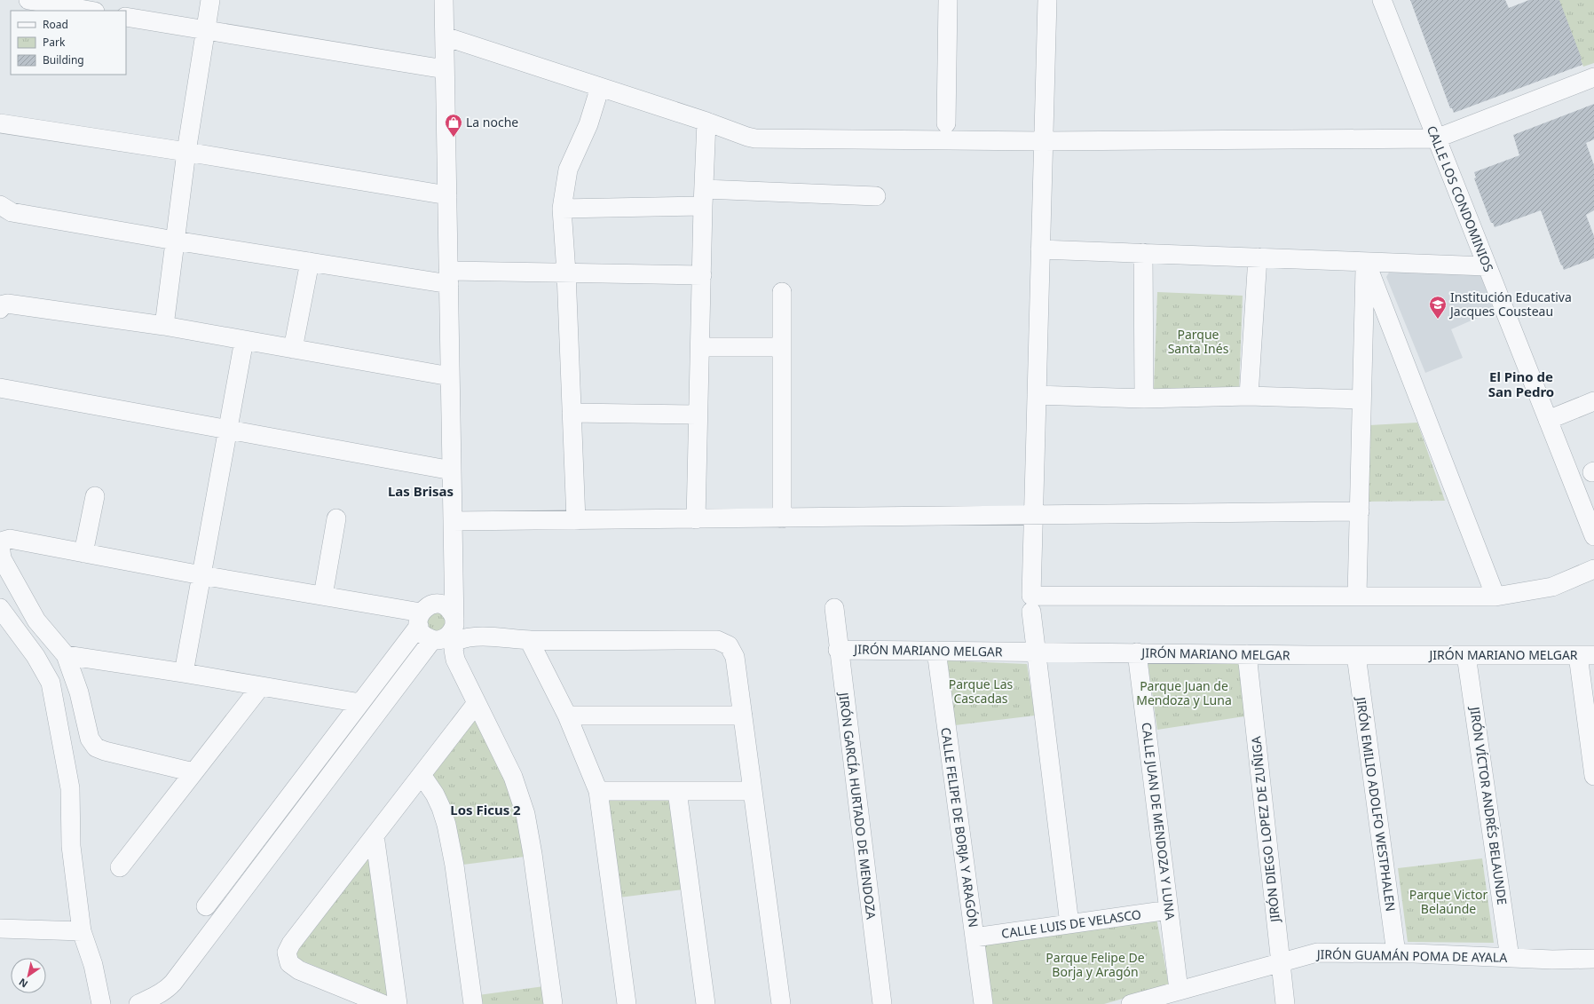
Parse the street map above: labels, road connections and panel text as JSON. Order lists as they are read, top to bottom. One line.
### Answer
{"streets":{"street":["CALLE LOS CONDOMINIOS","JIRÓN MARIANO MELGAR","JIRÓN EMILIO ADOLFO WESTPHALEN","JIRÓN GARCÍA HURTADO DE MENDOZA","JIRÓN VÍCTOR ANDRÉS BELAUNDE","CALLE JUAN DE MENDOZA Y LUNA","CALLE FELIPE DE BORJA Y ARAGÓN","JIRÓN DIEGO LOPEZ DE ZUÑIGA","CALLE LUIS DE VELASCO","JIRÓN GUAMÁN POMA DE AYALA"]},"crossings":[["JIRÓN MARIANO MELGAR","JIRÓN EMILIO ADOLFO WESTPHALEN"],["JIRÓN MARIANO MELGAR","JIRÓN GARCÍA HURTADO DE MENDOZA"],["JIRÓN MARIANO MELGAR","JIRÓN VÍCTOR ANDRÉS BELAUNDE"],["JIRÓN MARIANO MELGAR","CALLE JUAN DE MENDOZA Y LUNA"],["JIRÓN MARIANO MELGAR","CALLE FELIPE DE BORJA Y ARAGÓN"],["JIRÓN MARIANO MELGAR","JIRÓN DIEGO LOPEZ DE ZUÑIGA"],["JIRÓN EMILIO ADOLFO WESTPHALEN","JIRÓN GUAMÁN POMA DE AYALA"],["JIRÓN VÍCTOR ANDRÉS BELAUNDE","JIRÓN GUAMÁN POMA DE AYALA"],["CALLE JUAN DE MENDOZA Y LUNA","CALLE LUIS DE VELASCO"],["CALLE JUAN DE MENDOZA Y LUNA","JIRÓN GUAMÁN POMA DE AYALA"],["CALLE FELIPE DE BORJA Y ARAGÓN","CALLE LUIS DE VELASCO"],["JIRÓN DIEGO LOPEZ DE ZUÑIGA","JIRÓN GUAMÁN POMA DE AYALA"]],"districts":["El Pino de San Pedro","Las Brisas","Los Ficus 2"],"parks":["Parque Santa Inés","Parque Las Cascadas","Parque Juan de Mendoza y Luna","Parque Victor Belaúnde","Parque Felipe De Borja y Aragón"],"places":{"shop":["La noche"],"school or university":["Institución Educativa Jacques Cousteau"]},"legend":["Road","Park","Building"],"north":"bottom left"}
